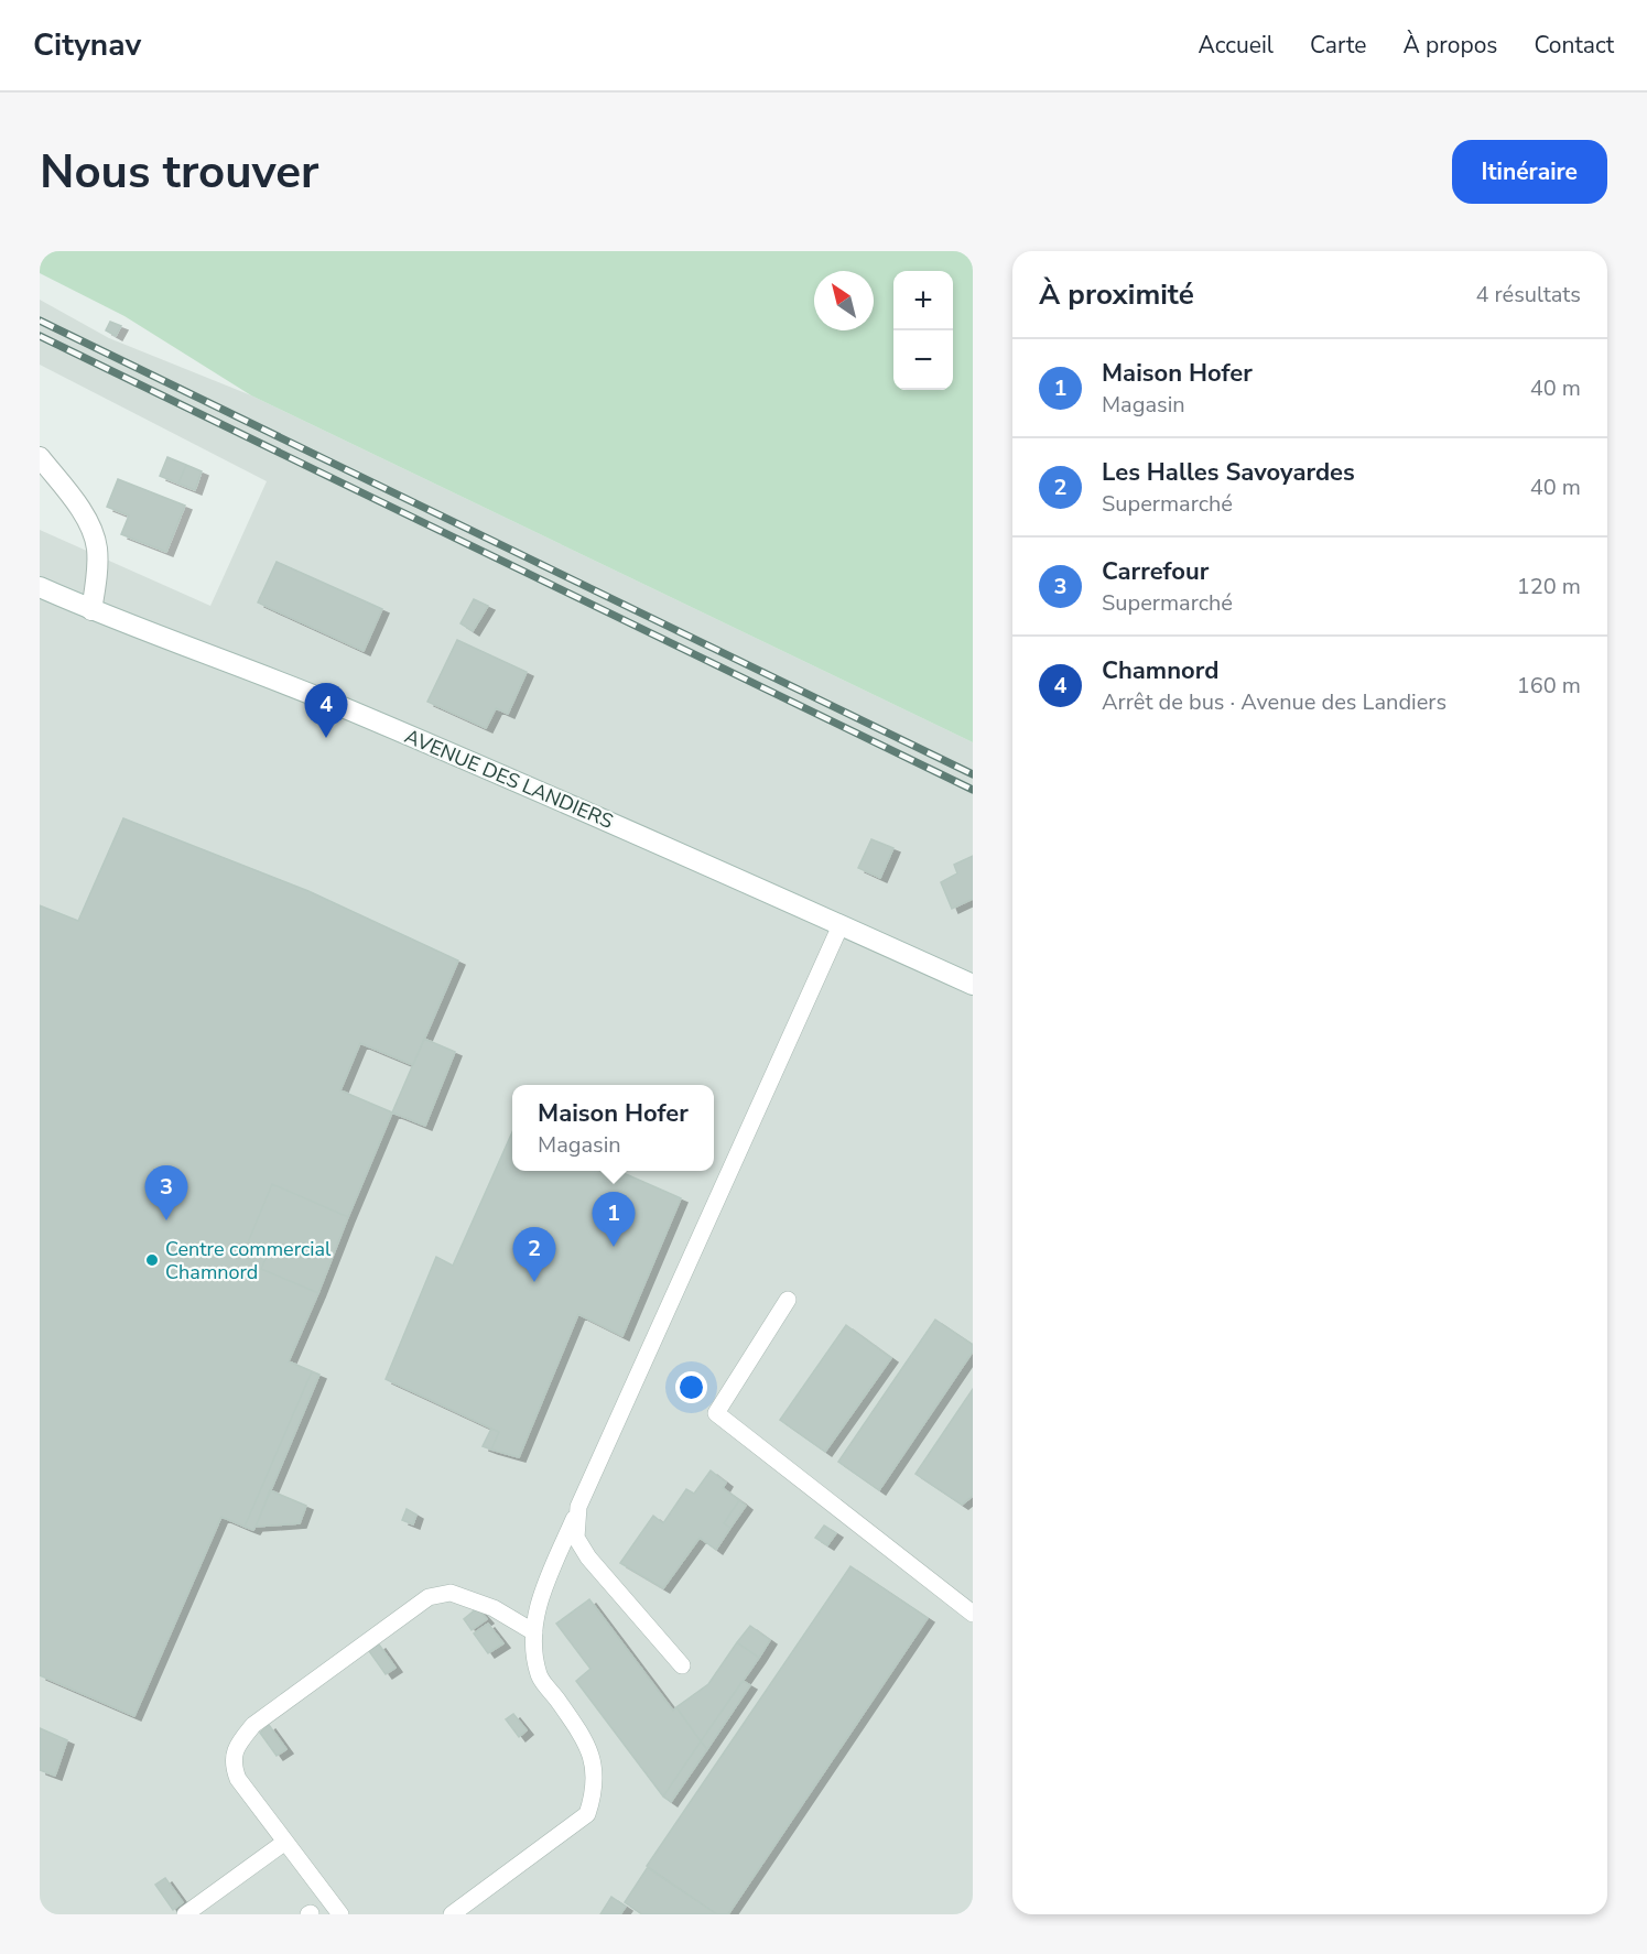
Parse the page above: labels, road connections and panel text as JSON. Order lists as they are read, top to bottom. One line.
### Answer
{"streets":{"main road":["AVENUE DES LANDIERS"]},"places":["Centre commercial Chamnord"],"north":"top left","page":{"header":"Citynav","nav":["Accueil","Carte","À propos","Contact"],"buttons":"Itinéraire","title":"Nous trouver","heading":["À proximité","4 résultats"],"map_buttons":["+","−"],"list":[{"mark":"1","name":"Maison Hofer","note":"Magasin","value":"40 m"},{"mark":"2","name":"Les Halles Savoyardes","note":"Supermarché","value":"40 m"},{"mark":"3","name":"Carrefour","note":"Supermarché","value":"120 m"},{"mark":"4","name":"Chamnord","note":"Arrêt de bus · Avenue des Landiers","value":"160 m"}],"pins":["4","3","1","2"],"popup":["Maison Hofer","Magasin"]}}
